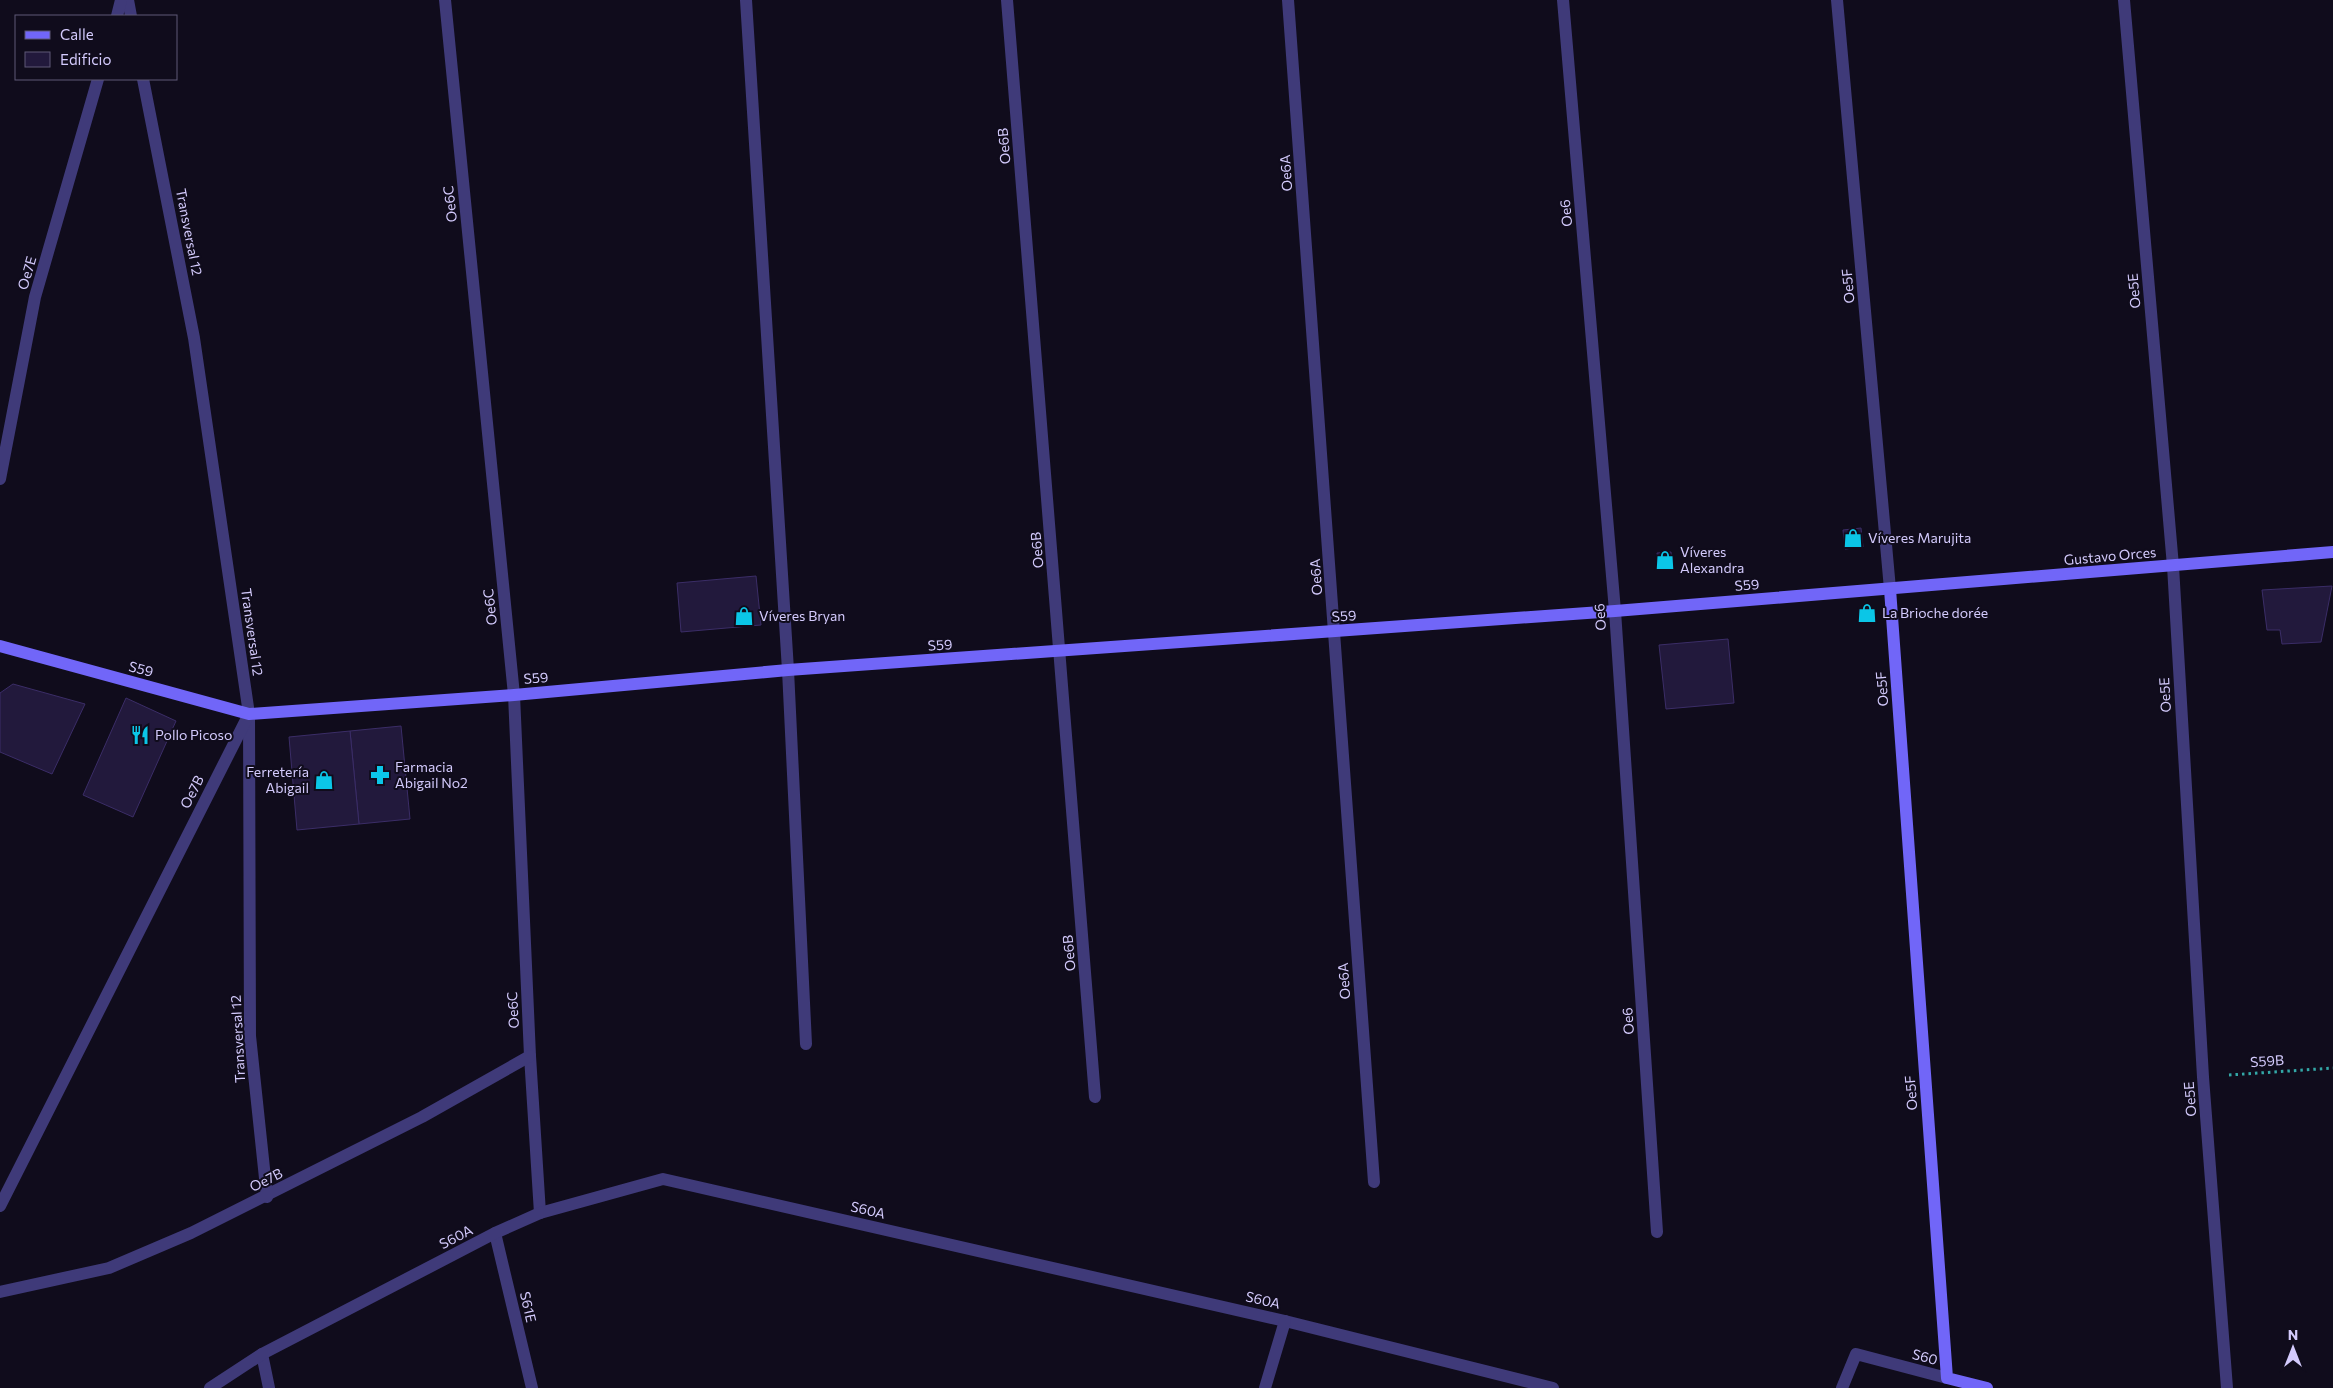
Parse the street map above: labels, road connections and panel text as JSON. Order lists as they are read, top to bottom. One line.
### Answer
{"streets":{"street":["Oe6B","Oe6A","Oe6C","Oe6","Transversal 12","Oe7E","Oe5F","Oe5E","Gustavo Orces","S59","Oe7B","S60A","S61E","S60"],"path":["S59B"]},"crossings":[["Oe6B","S59"],["Oe6A","S59"],["Oe6C","S59"],["Oe6C","Oe7B"],["Oe6C","S60A"],["Oe6","S59"],["Transversal 12","S59"],["Transversal 12","Oe7B"],["Oe5F","Gustavo Orces"],["Oe5F","S59"],["Oe5F","S60"],["Oe5E","Gustavo Orces"],["Oe5E","S59B"],["Gustavo Orces","S59"],["S59","Oe7B"],["S60A","S61E"]],"places":{"shop":["Víveres Marujita","Víveres Alexandra","La Brioche dorée","Víveres Bryan","Ferretería Abigail"],"restaurant":["Pollo Picoso"],"pharmacy":["Farmacia Abigail No2"]},"legend":["Calle","Edificio"],"north":"top"}
